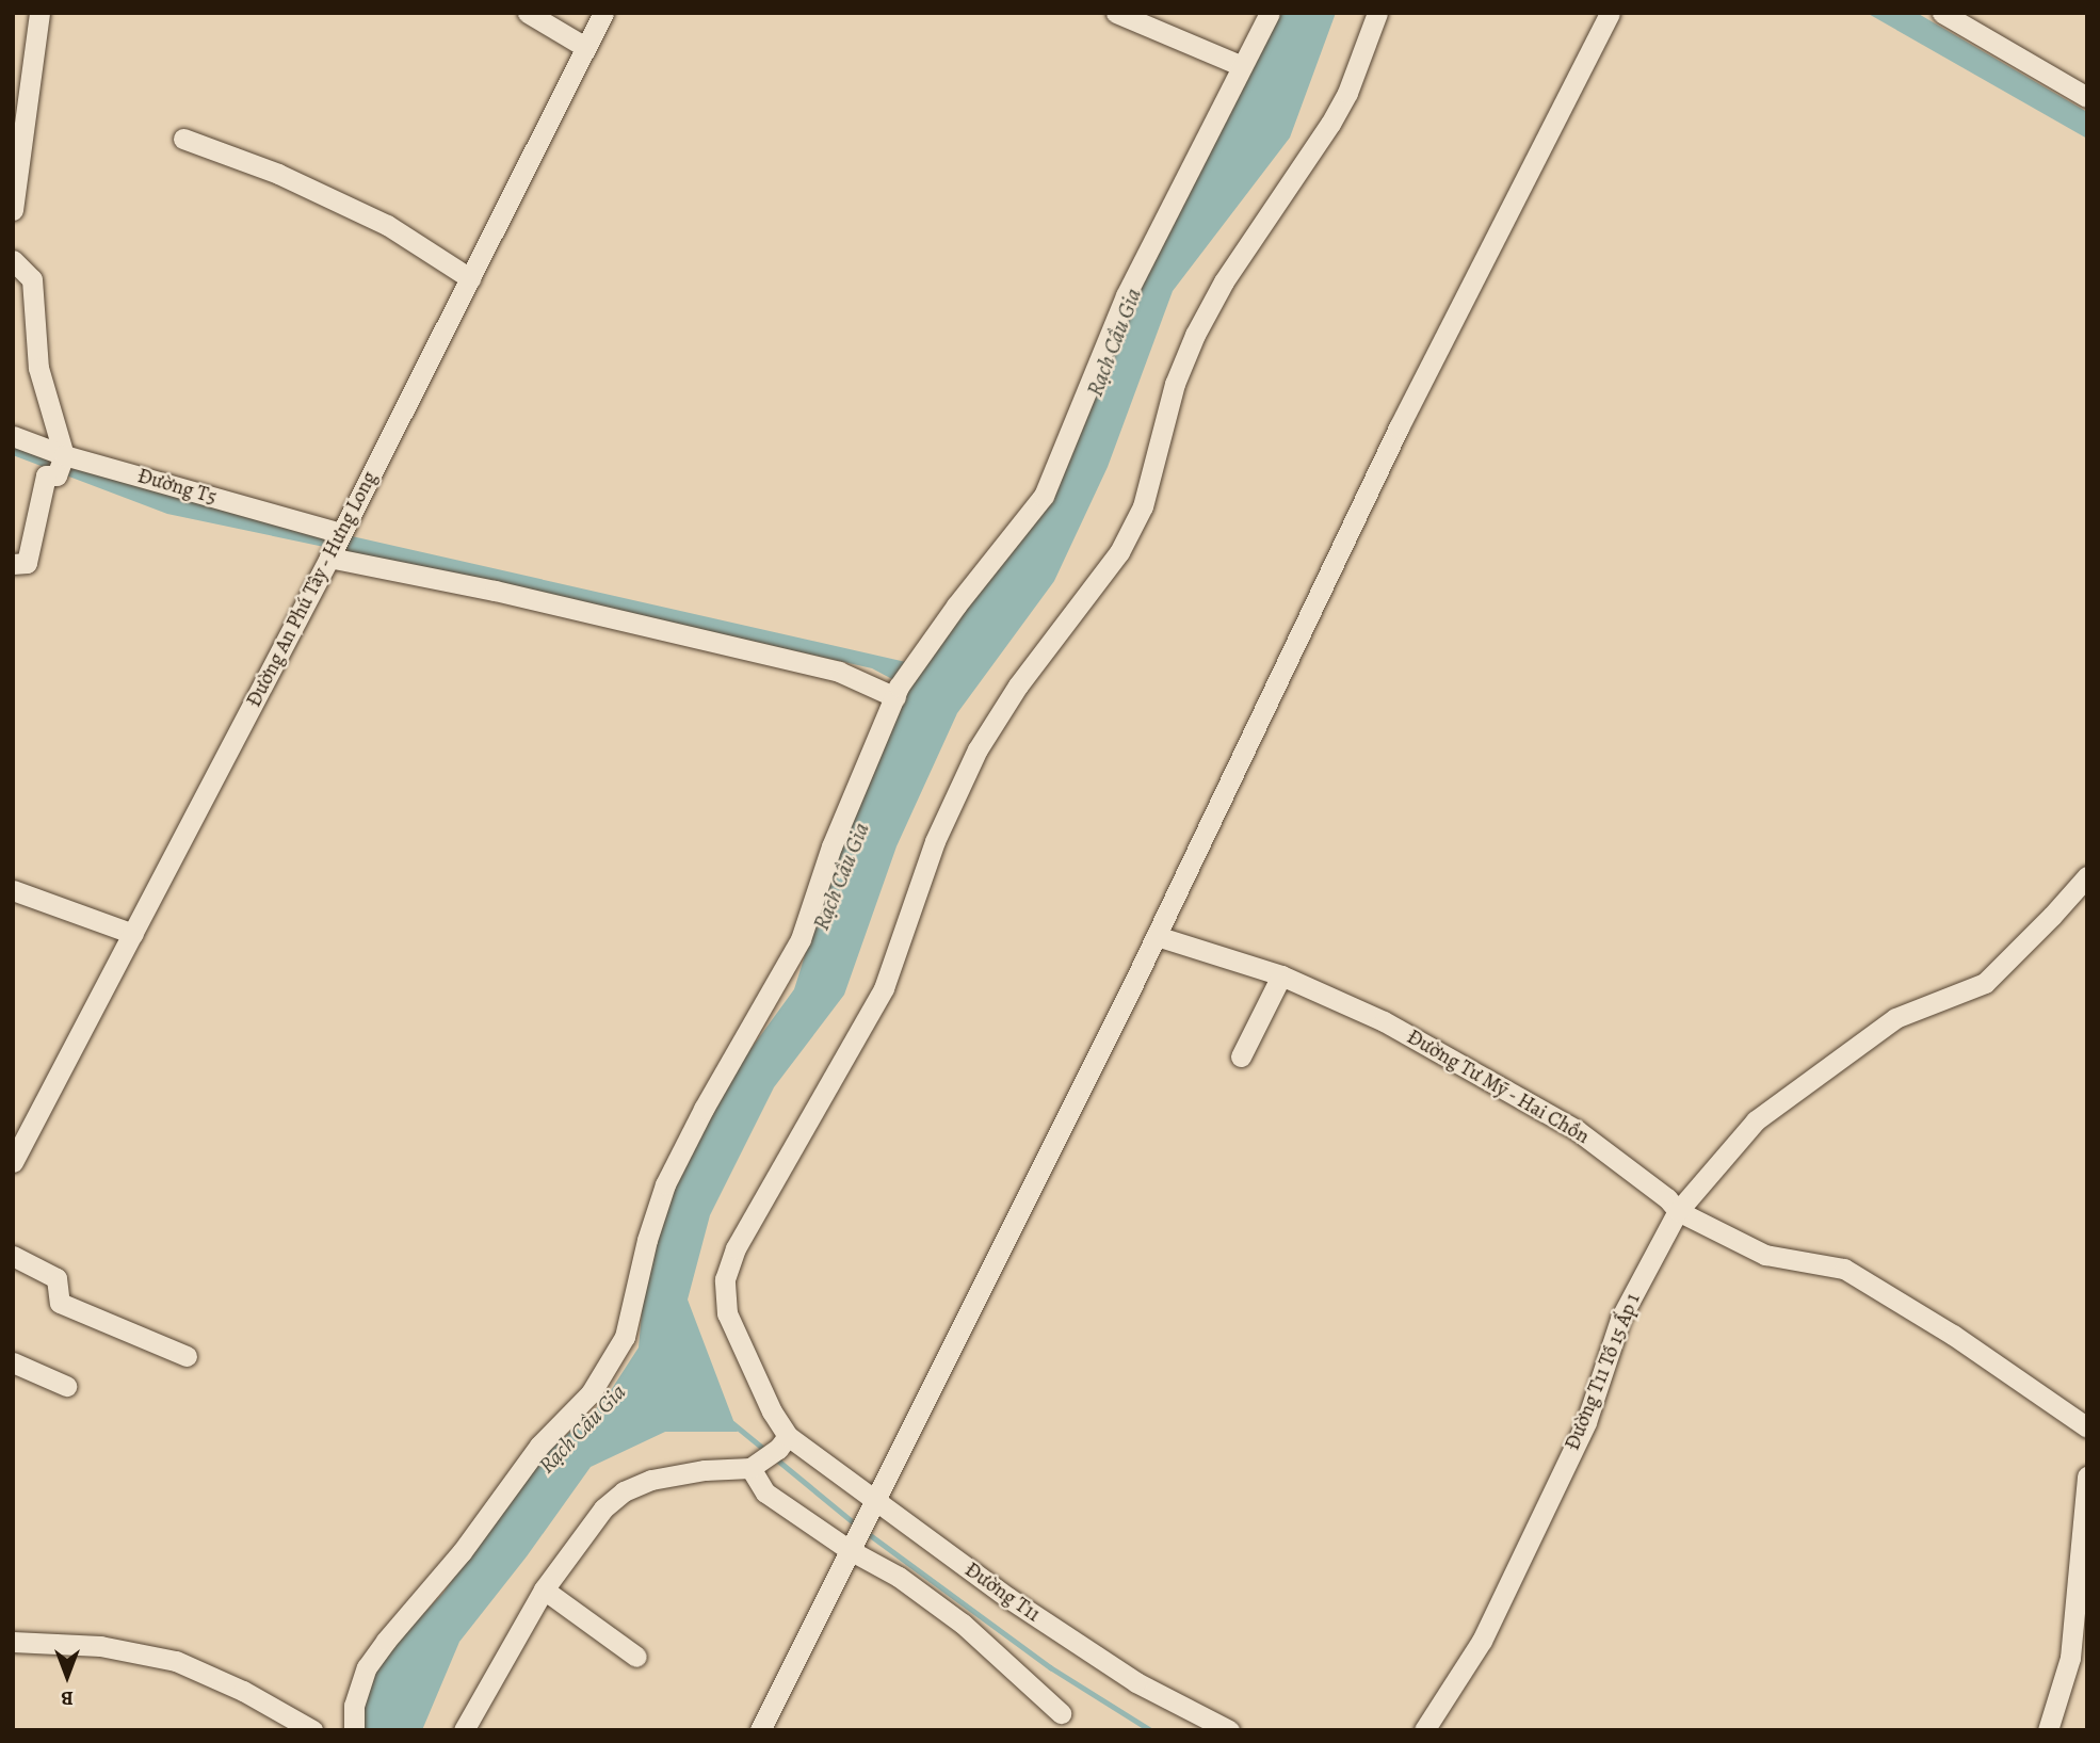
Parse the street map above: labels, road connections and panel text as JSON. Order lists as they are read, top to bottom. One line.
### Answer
{"streets":{"street":["Đường T5","Đường An Phú Tây - Hưng Long","Đường Tư Mỹ - Hai Chồn","Đường T11 Tổ 15 Ấp 1","Đường T11"]},"crossings":[["Đường T5","Đường An Phú Tây - Hưng Long"],["Đường Tư Mỹ - Hai Chồn","Đường T11 Tổ 15 Ấp 1"]],"water":["Rạch Cầu Gia"],"north":"bottom"}
